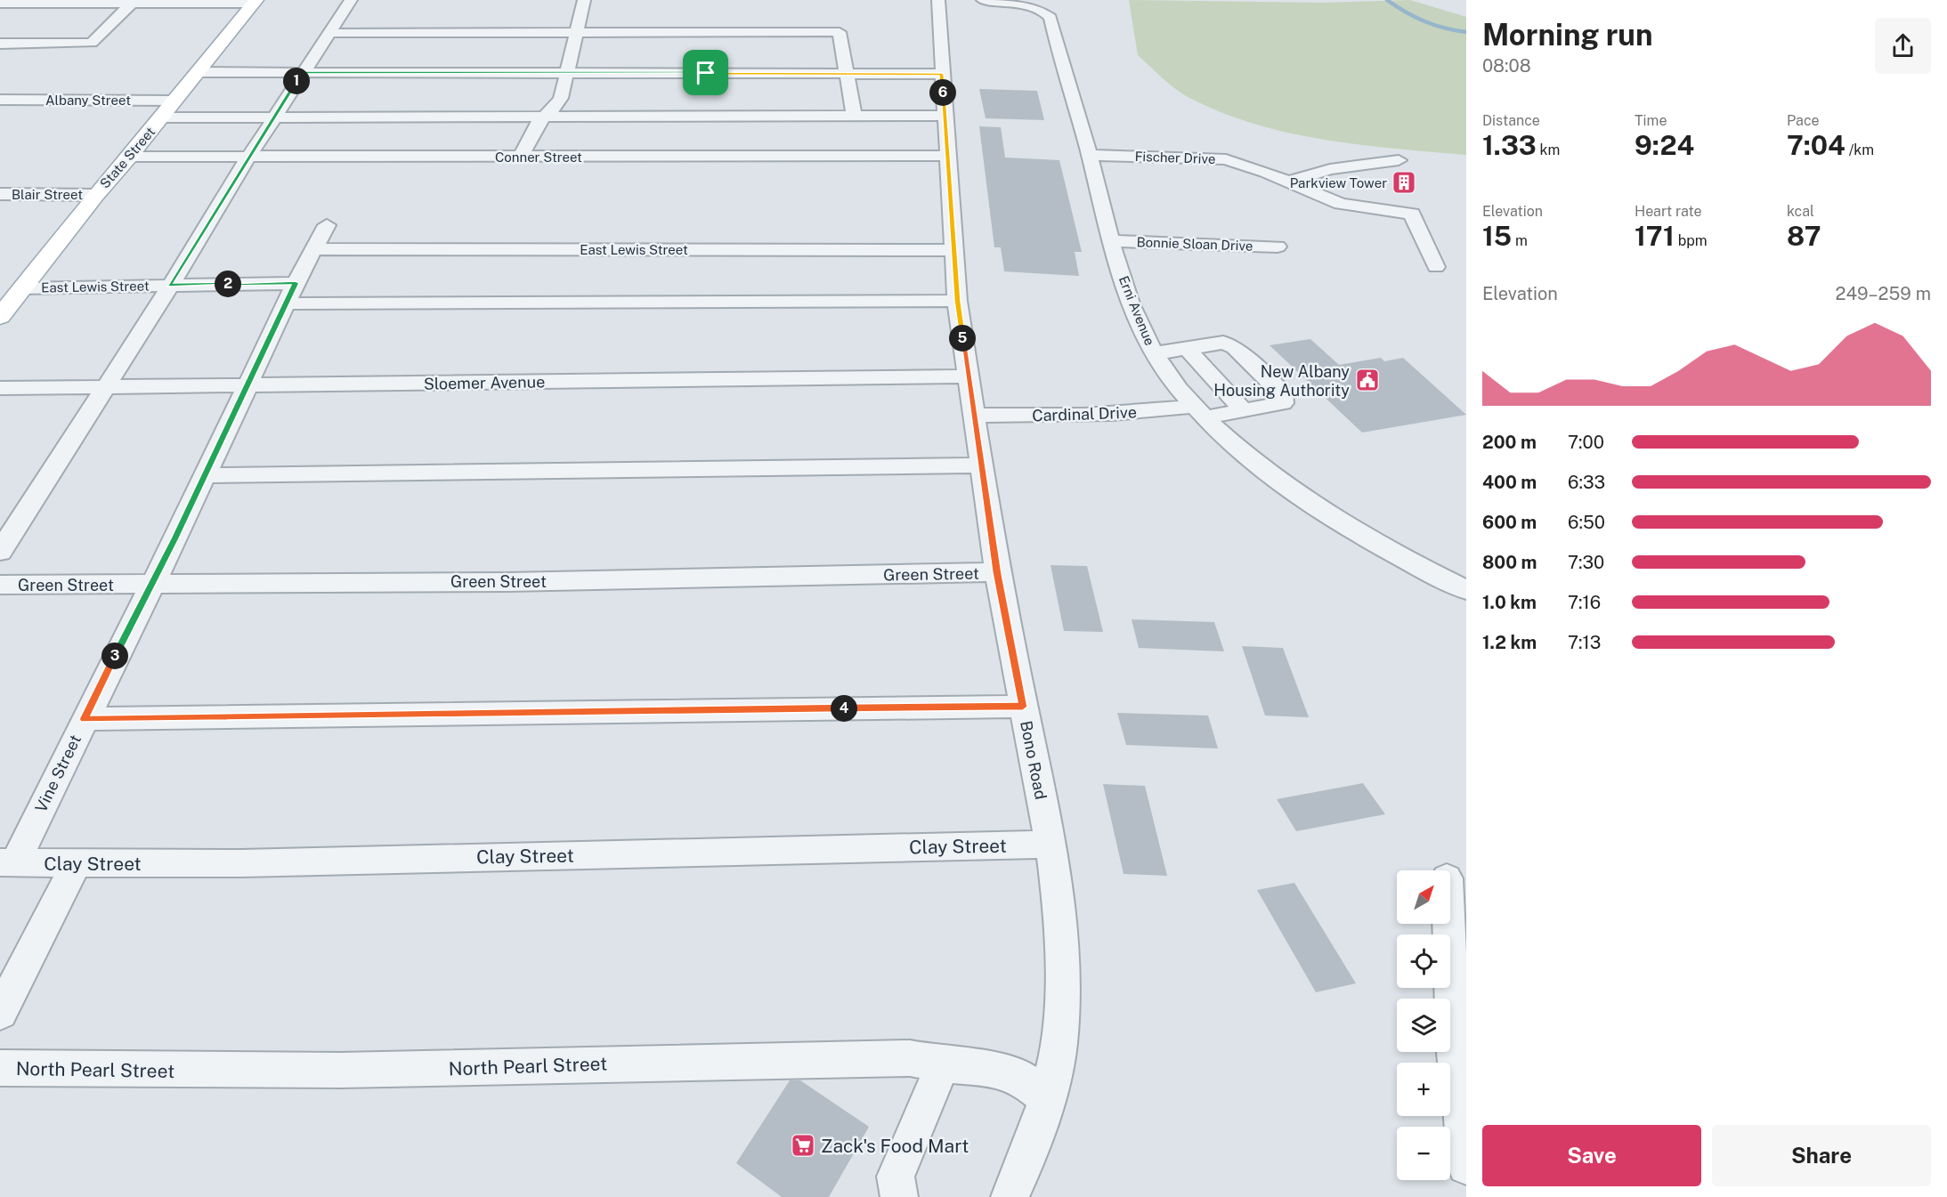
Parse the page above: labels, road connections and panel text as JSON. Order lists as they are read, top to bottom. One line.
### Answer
{"streets":{"main road":["State Street"],"street":["Albany Street","Conner Street","Fischer Drive","Blair Street","Bonnie Sloan Drive","East Lewis Street","Erni Avenue","Sloemer Avenue","Cardinal Drive","Green Street","Bono Road","Vine Street","Clay Street","North Pearl Street"]},"crossings":[["Albany Street","State Street"],["Conner Street","State Street"],["Conner Street","Bono Road"],["State Street","Blair Street"],["State Street","East Lewis Street"],["Fischer Drive","Erni Avenue"],["Bonnie Sloan Drive","Erni Avenue"],["East Lewis Street","Bono Road"],["East Lewis Street","Vine Street"],["Erni Avenue","Cardinal Drive"],["Sloemer Avenue","Bono Road"],["Sloemer Avenue","Vine Street"],["Cardinal Drive","Bono Road"],["Green Street","Bono Road"],["Green Street","Vine Street"],["Bono Road","Clay Street"],["Bono Road","North Pearl Street"],["Vine Street","Clay Street"]],"places":{"building":["Parkview Tower"],"public building":["New Albany Housing Authority"],"supermarket":["Zack's Food Mart"]},"north":"top right","page":{"heading":["Morning run","08:08"],"pins":["1","6","2","5","3","4"],"stats":[["Distance","1.33 km"],["Time","9:24"],["Pace","7:04 /km"],["Elevation","15 m"],["Heart rate","171 bpm"],["kcal","87"]],"chart":["Elevation","249–259 m"],"list":[{"name":"200 m","note":"7:00"},{"name":"400 m","note":"6:33"},{"name":"600 m","note":"6:50"},{"name":"800 m","note":"7:30"},{"name":"1.0 km","note":"7:16"},{"name":"1.2 km","note":"7:13"}],"map_buttons":["+","−"],"buttons":["Save","Share"]}}
